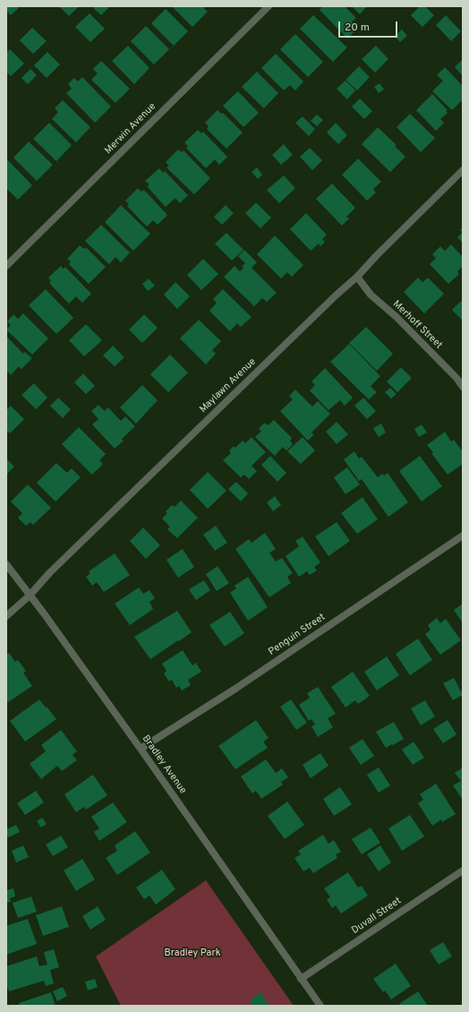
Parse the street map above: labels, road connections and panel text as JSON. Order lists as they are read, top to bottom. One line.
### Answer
{"streets":{"street":["Merwin Avenue","Merhoff Street","Maylawn Avenue","Penguin Street","Bradley Avenue","Duvall Street"]},"crossings":[["Merhoff Street","Maylawn Avenue"],["Maylawn Avenue","Bradley Avenue"],["Penguin Street","Bradley Avenue"],["Bradley Avenue","Duvall Street"]],"parks":["Bradley Park"],"scale_bar":"20 m"}
